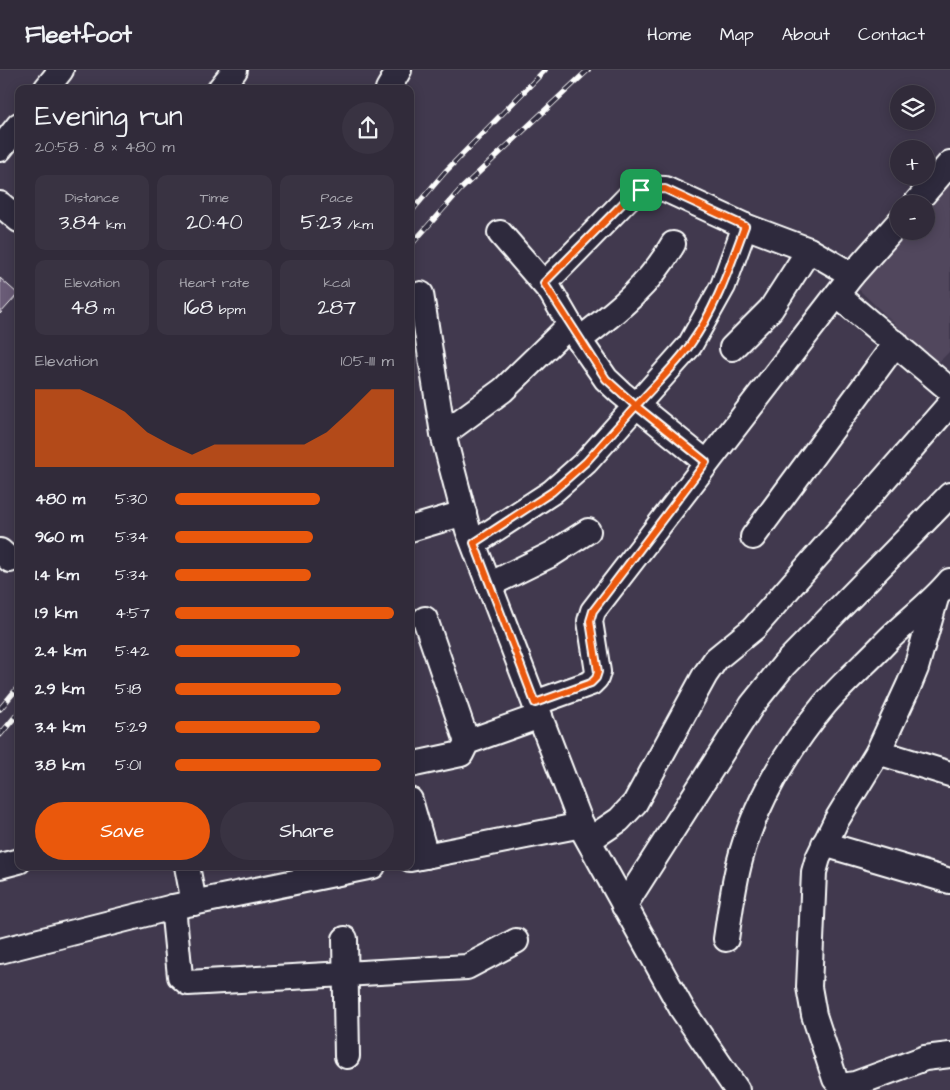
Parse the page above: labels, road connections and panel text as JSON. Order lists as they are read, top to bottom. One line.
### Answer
{"page":{"header":"Fleetfoot","nav":["Home","Map","About","Contact"],"map_buttons":["+","−"],"heading":["Evening run","20:58 · 8 × 480 m"],"stats":[["Distance","3.84 km"],["Time","20:40"],["Pace","5:23 /km"],["Elevation","48 m"],["Heart rate","168 bpm"],["kcal","287"]],"chart":["Elevation","105–111 m"],"list":[{"name":"480 m","note":"5:30"},{"name":"960 m","note":"5:34"},{"name":"1.4 km","note":"5:34"},{"name":"1.9 km","note":"4:57"},{"name":"2.4 km","note":"5:42"},{"name":"2.9 km","note":"5:18"},{"name":"3.4 km","note":"5:29"},{"name":"3.8 km","note":"5:01"}],"buttons":["Save","Share"]}}
